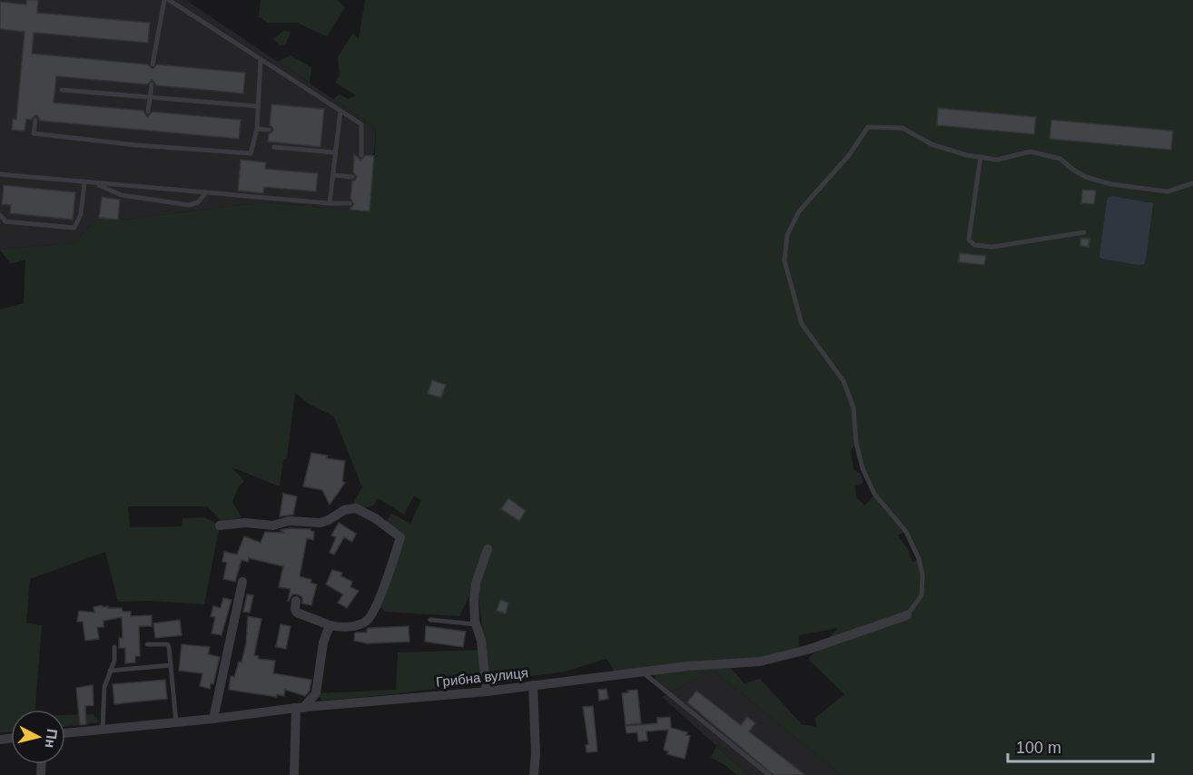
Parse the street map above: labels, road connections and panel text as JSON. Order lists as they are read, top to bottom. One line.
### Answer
{"streets":{"street":["Грибна вулиця"]},"scale_bar":"100 m","north":"right"}
